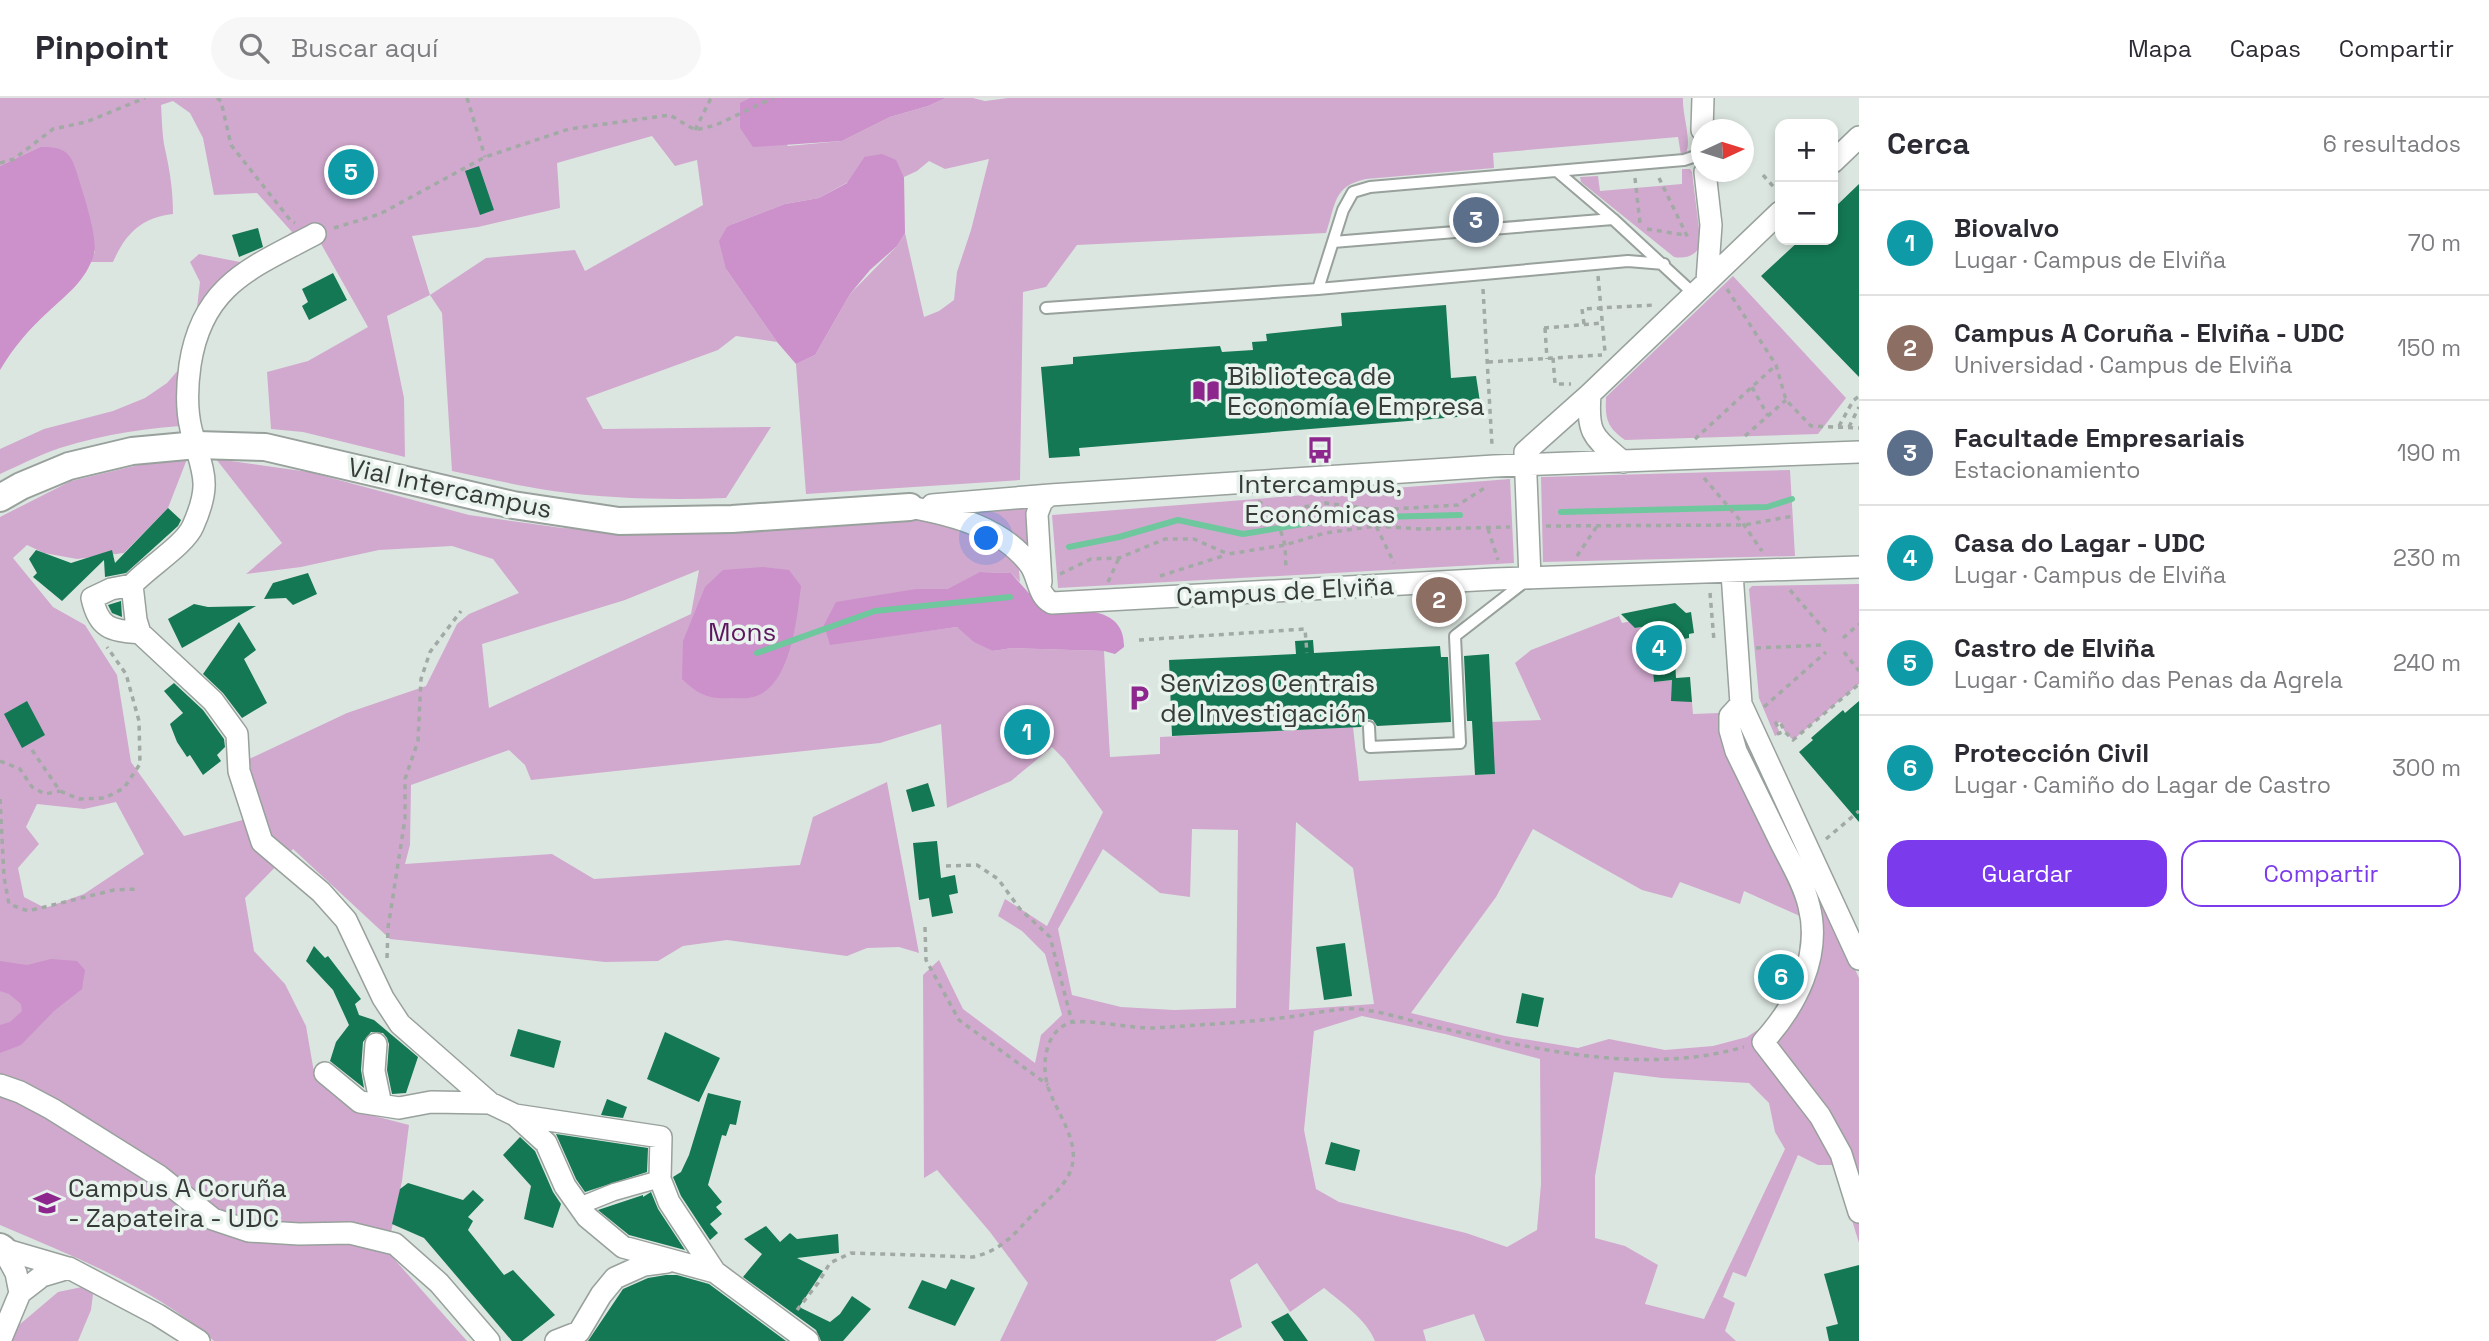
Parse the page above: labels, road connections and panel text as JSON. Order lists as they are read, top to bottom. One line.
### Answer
{"streets":{"street":["Vial Intercampus","Campus de Elviña"]},"parks":["Mons"],"places":{"library":["Biblioteca de Economía e Empresa"],"bus stop":["Intercampus, Económicas"],"parking":["Servizos Centrais de Investigación"],"school or university":["Campus A Coruña - Zapateira - UDC"]},"north":"right","page":{"header":"Pinpoint","search":"Buscar aquí","nav":["Mapa","Capas","Compartir"],"heading":["Cerca","6 resultados"],"map_buttons":["+","−"],"pins":["5","3","2","4","1","6"],"list":[{"mark":"1","name":"Biovalvo","note":"Lugar · Campus de Elviña","value":"70 m"},{"mark":"2","name":"Campus A Coruña - Elviña - UDC","note":"Universidad · Campus de Elviña","value":"150 m"},{"mark":"3","name":"Facultade Empresariais","note":"Estacionamiento","value":"190 m"},{"mark":"4","name":"Casa do Lagar - UDC","note":"Lugar · Campus de Elviña","value":"230 m"},{"mark":"5","name":"Castro de Elviña","note":"Lugar · Camiño das Penas da Agrela","value":"240 m"},{"mark":"6","name":"Protección Civil","note":"Lugar · Camiño do Lagar de Castro","value":"300 m"}],"buttons":["Guardar","Compartir"]}}
